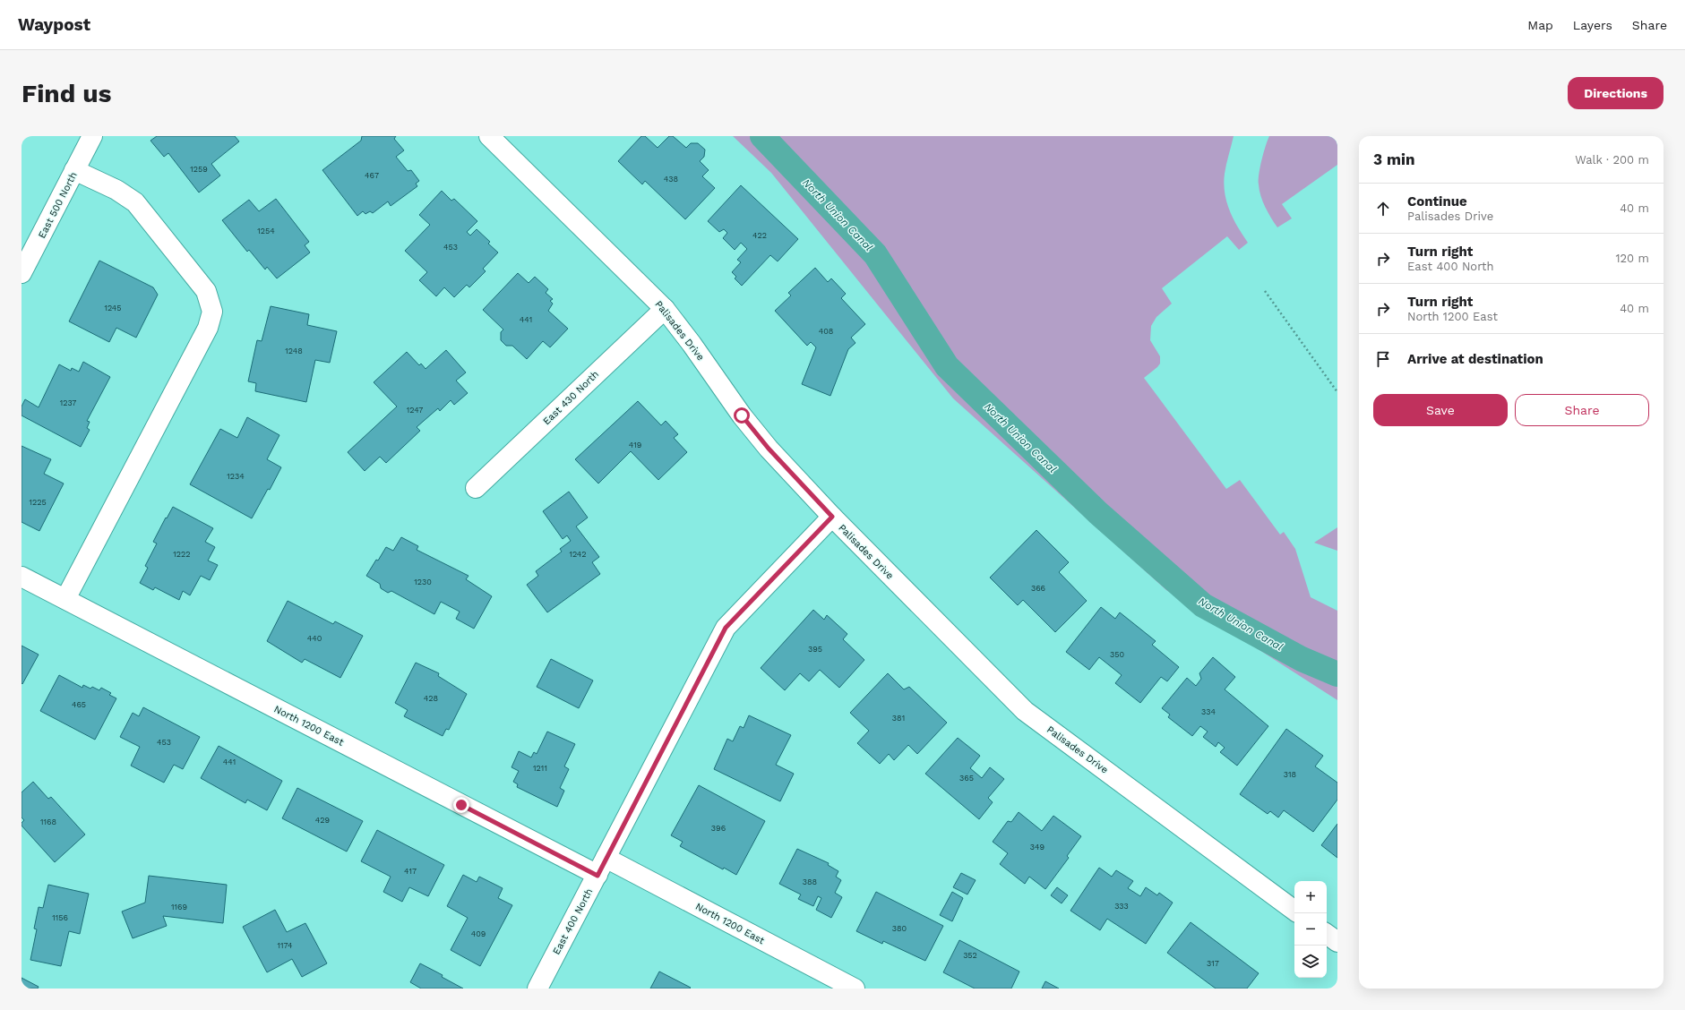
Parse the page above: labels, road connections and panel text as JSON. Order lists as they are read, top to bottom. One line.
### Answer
{"streets":{"street":["East 500 North","Palisades Drive","East 430 North","North 1200 East","East 400 North"]},"crossings":[["Palisades Drive","East 430 North"],["Palisades Drive","East 400 North"],["North 1200 East","East 400 North"]],"water":["North Union Canal"],"house_numbers":["1259","467","438","1254","422","453","1245","441","408","1248","1237","1247","419","1234","1225","1222","1242","1230","366","440","395","350","428","465","334","381","453","441","1211","318","365","429","1168","396","349","417","388","333","1169","1156","380","409","1174","352","317"],"page":{"header":"Waypost","nav":["Map","Layers","Share"],"buttons":["Directions",["Save","Share"]],"title":"Find us","heading":["3 min","Walk · 200 m"],"list":[["Continue","Palisades Drive","40 m"],["Turn right","East 400 North","120 m"],["Turn right","North 1200 East","40 m"],"Arrive at destination"],"map_buttons":["+","−"]}}
